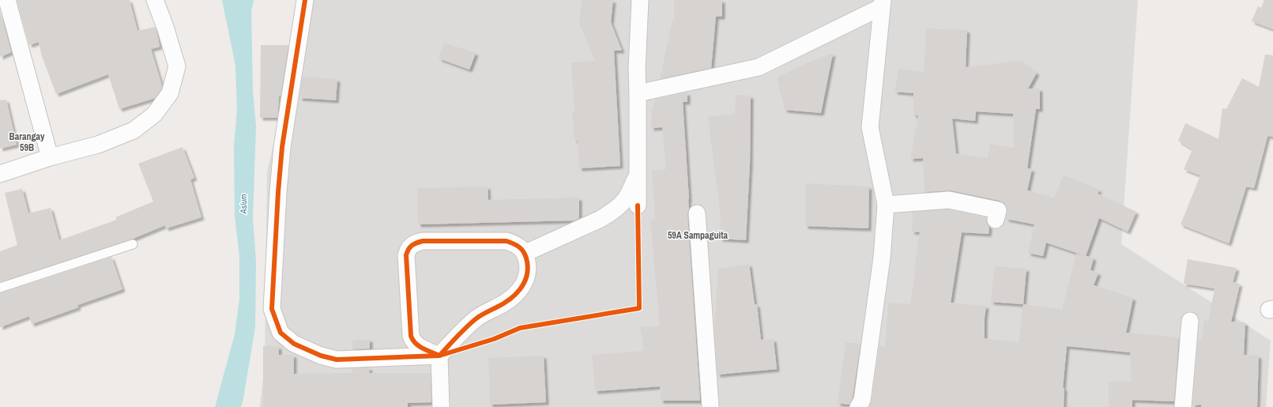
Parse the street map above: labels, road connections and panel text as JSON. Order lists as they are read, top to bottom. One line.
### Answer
{"districts":["Barangay 59B","59A Sampaguita"],"water":["Aslum"]}
